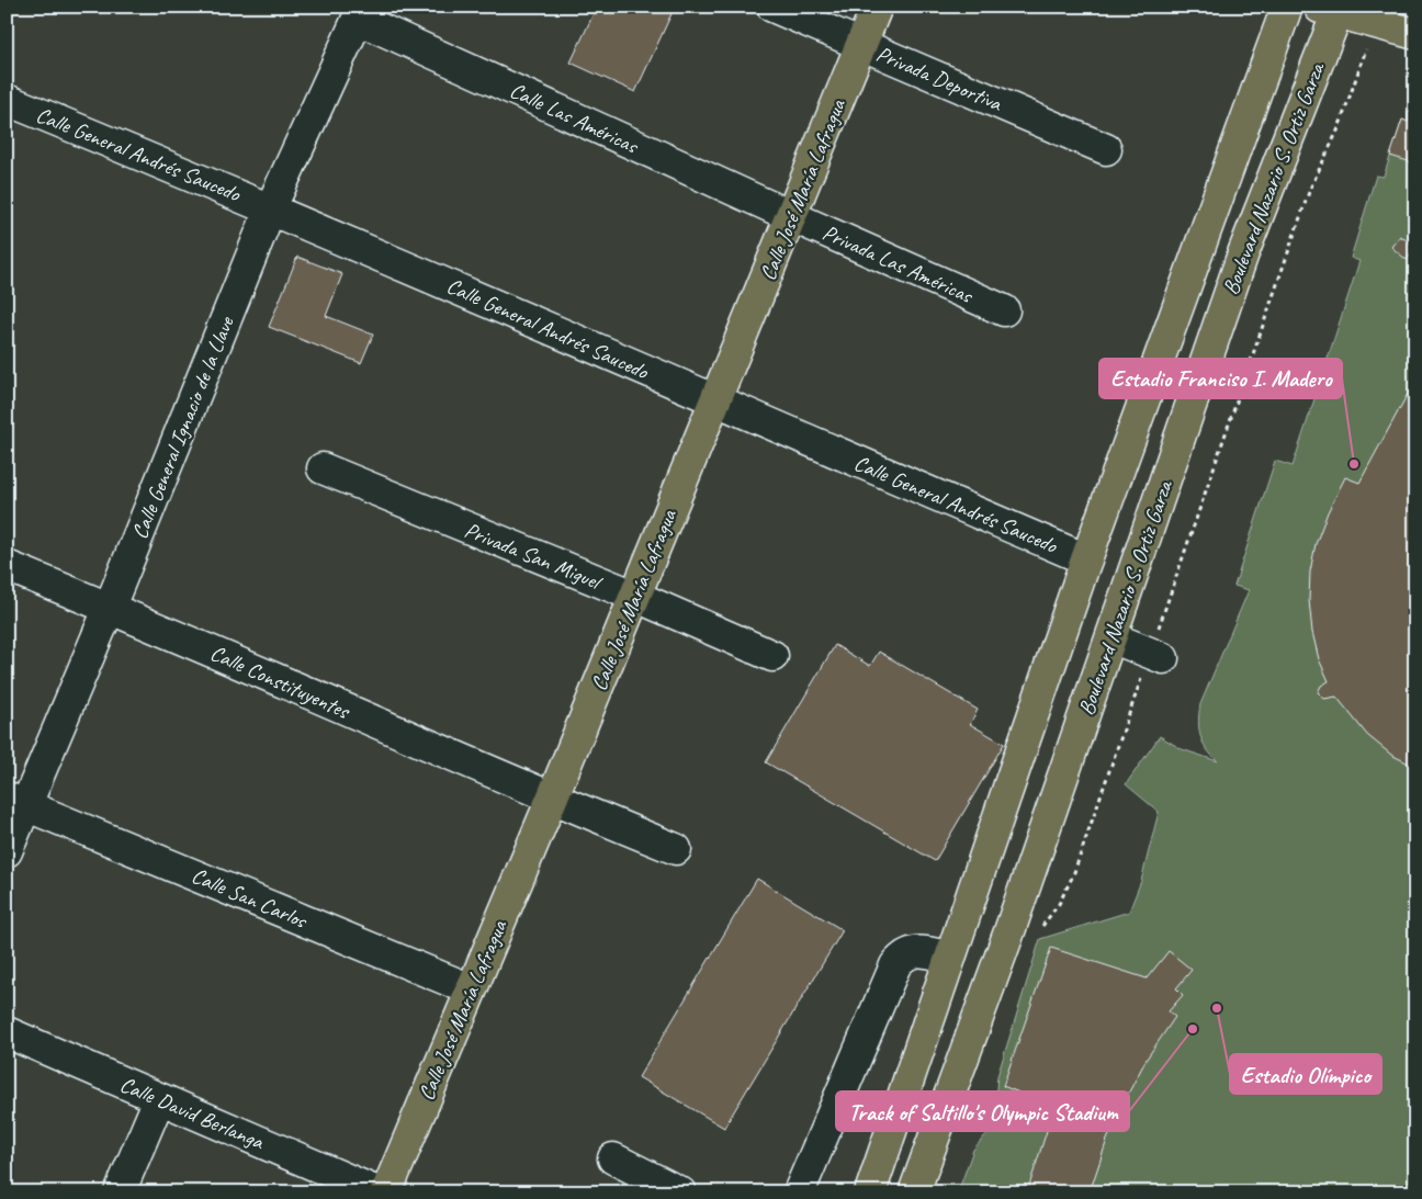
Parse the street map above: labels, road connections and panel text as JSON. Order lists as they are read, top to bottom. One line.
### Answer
{"streets":{"main road":["Boulevard Nazario S. Ortiz Garza","Calle José María Lafragua"],"street":["Privada Deportiva","Calle Las Américas","Calle General Andrés Saucedo","Privada Las Américas","Calle General Ignacio de la Llave","Privada San Miguel","Calle Constituyentes","Calle San Carlos","Calle David Berlanga"]},"crossings":[["Privada Deportiva","Calle José María Lafragua"],["Calle Las Américas","Calle José María Lafragua"],["Calle Las Américas","Privada Las Américas"],["Calle Las Américas","Calle General Ignacio de la Llave"],["Calle General Andrés Saucedo","Boulevard Nazario S. Ortiz Garza"],["Calle General Andrés Saucedo","Calle José María Lafragua"],["Calle General Andrés Saucedo","Calle General Ignacio de la Llave"],["Calle José María Lafragua","Privada Las Américas"],["Calle José María Lafragua","Privada San Miguel"],["Calle José María Lafragua","Calle Constituyentes"],["Calle José María Lafragua","Calle San Carlos"],["Calle General Ignacio de la Llave","Calle Constituyentes"],["Calle General Ignacio de la Llave","Calle San Carlos"]],"places":["Estadio Franciso I. Madero","Estadio Olímpico","Track of Saltillo's Olympic Stadium"]}
